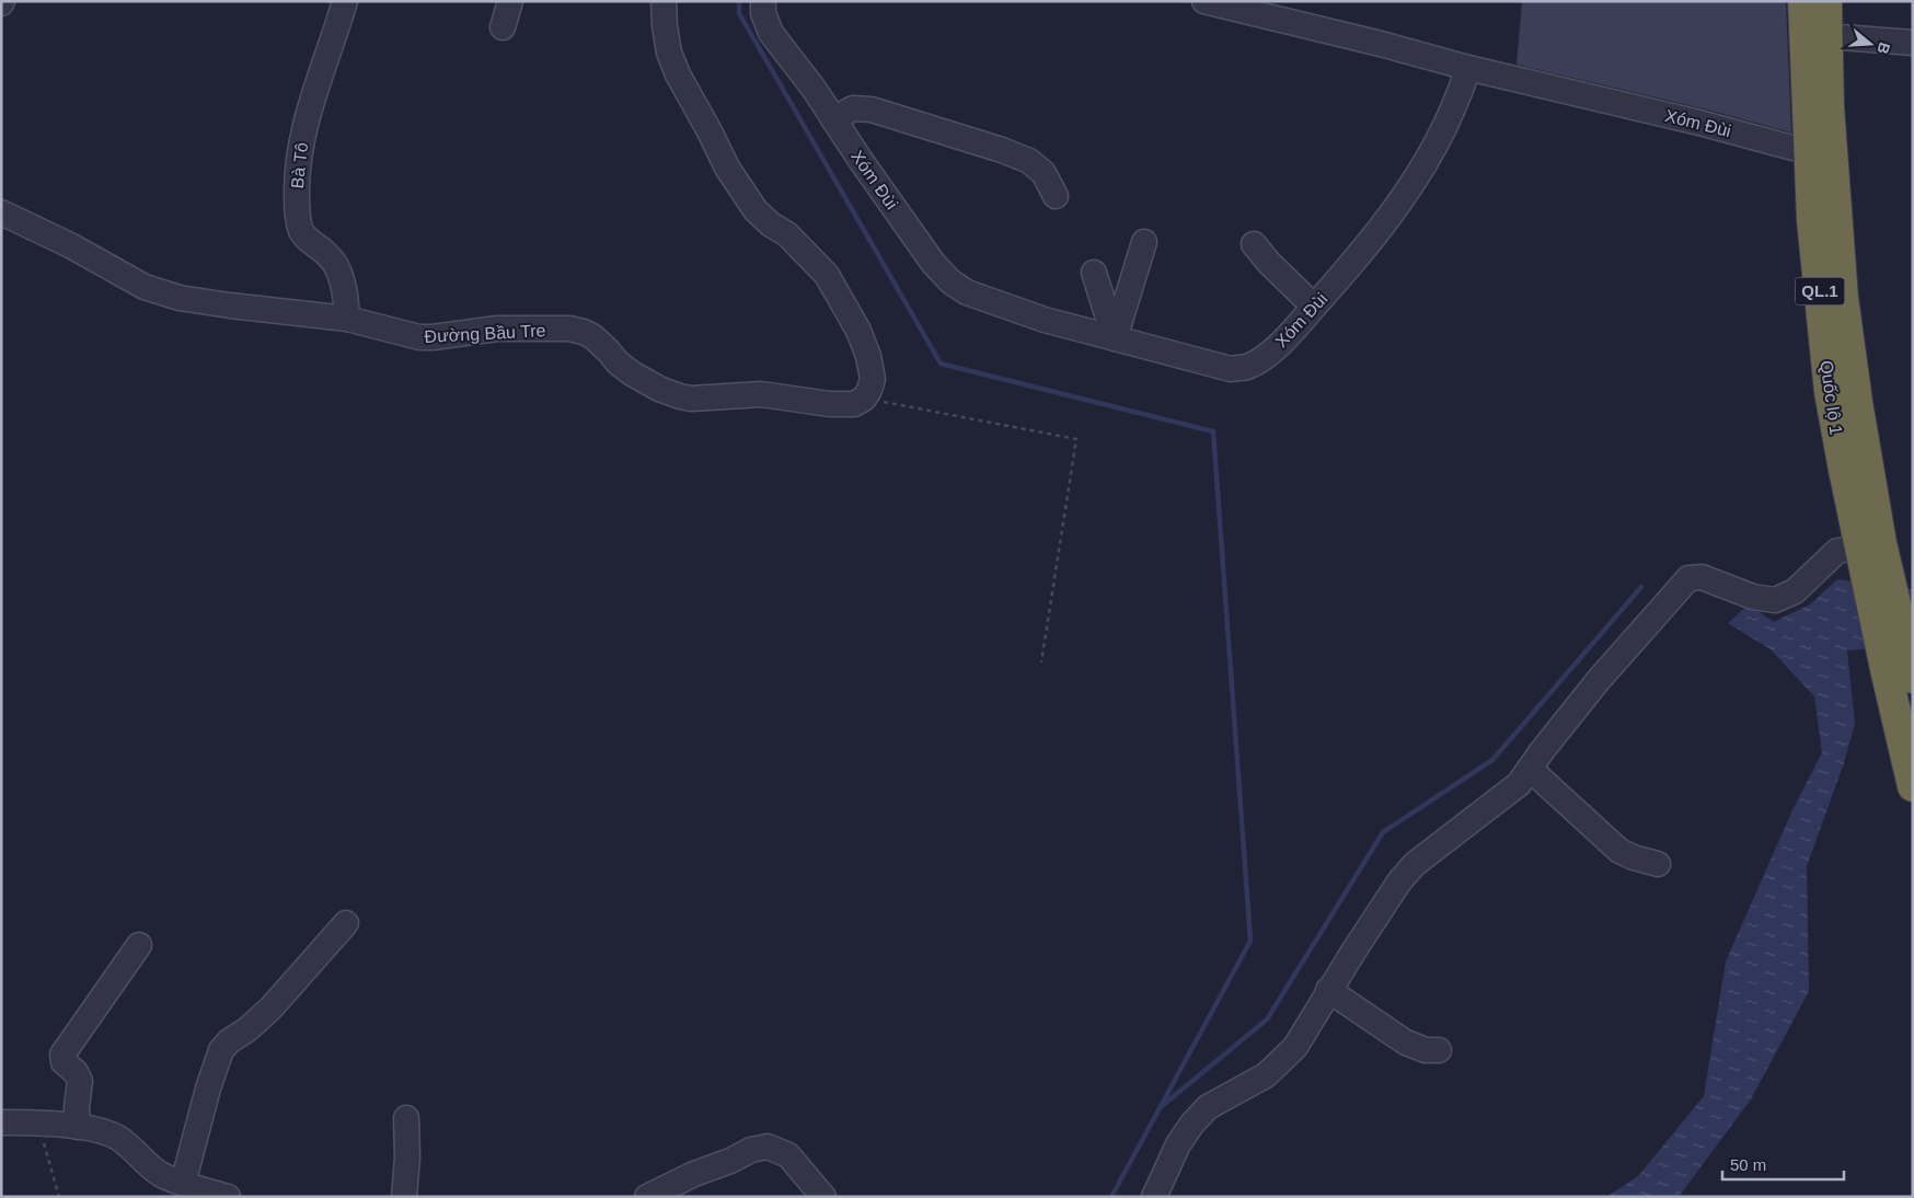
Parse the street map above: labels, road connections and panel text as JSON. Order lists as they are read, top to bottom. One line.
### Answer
{"streets":{"highway":["QL.1","Quốc lộ 1"],"street":["Xóm Đùi","Bà Tô","Đường Bầu Tre"]},"crossings":[["Xóm Đùi","Quốc lộ 1"],["Bà Tô","Đường Bầu Tre"]],"scale_bar":"50 m","north":"right"}
